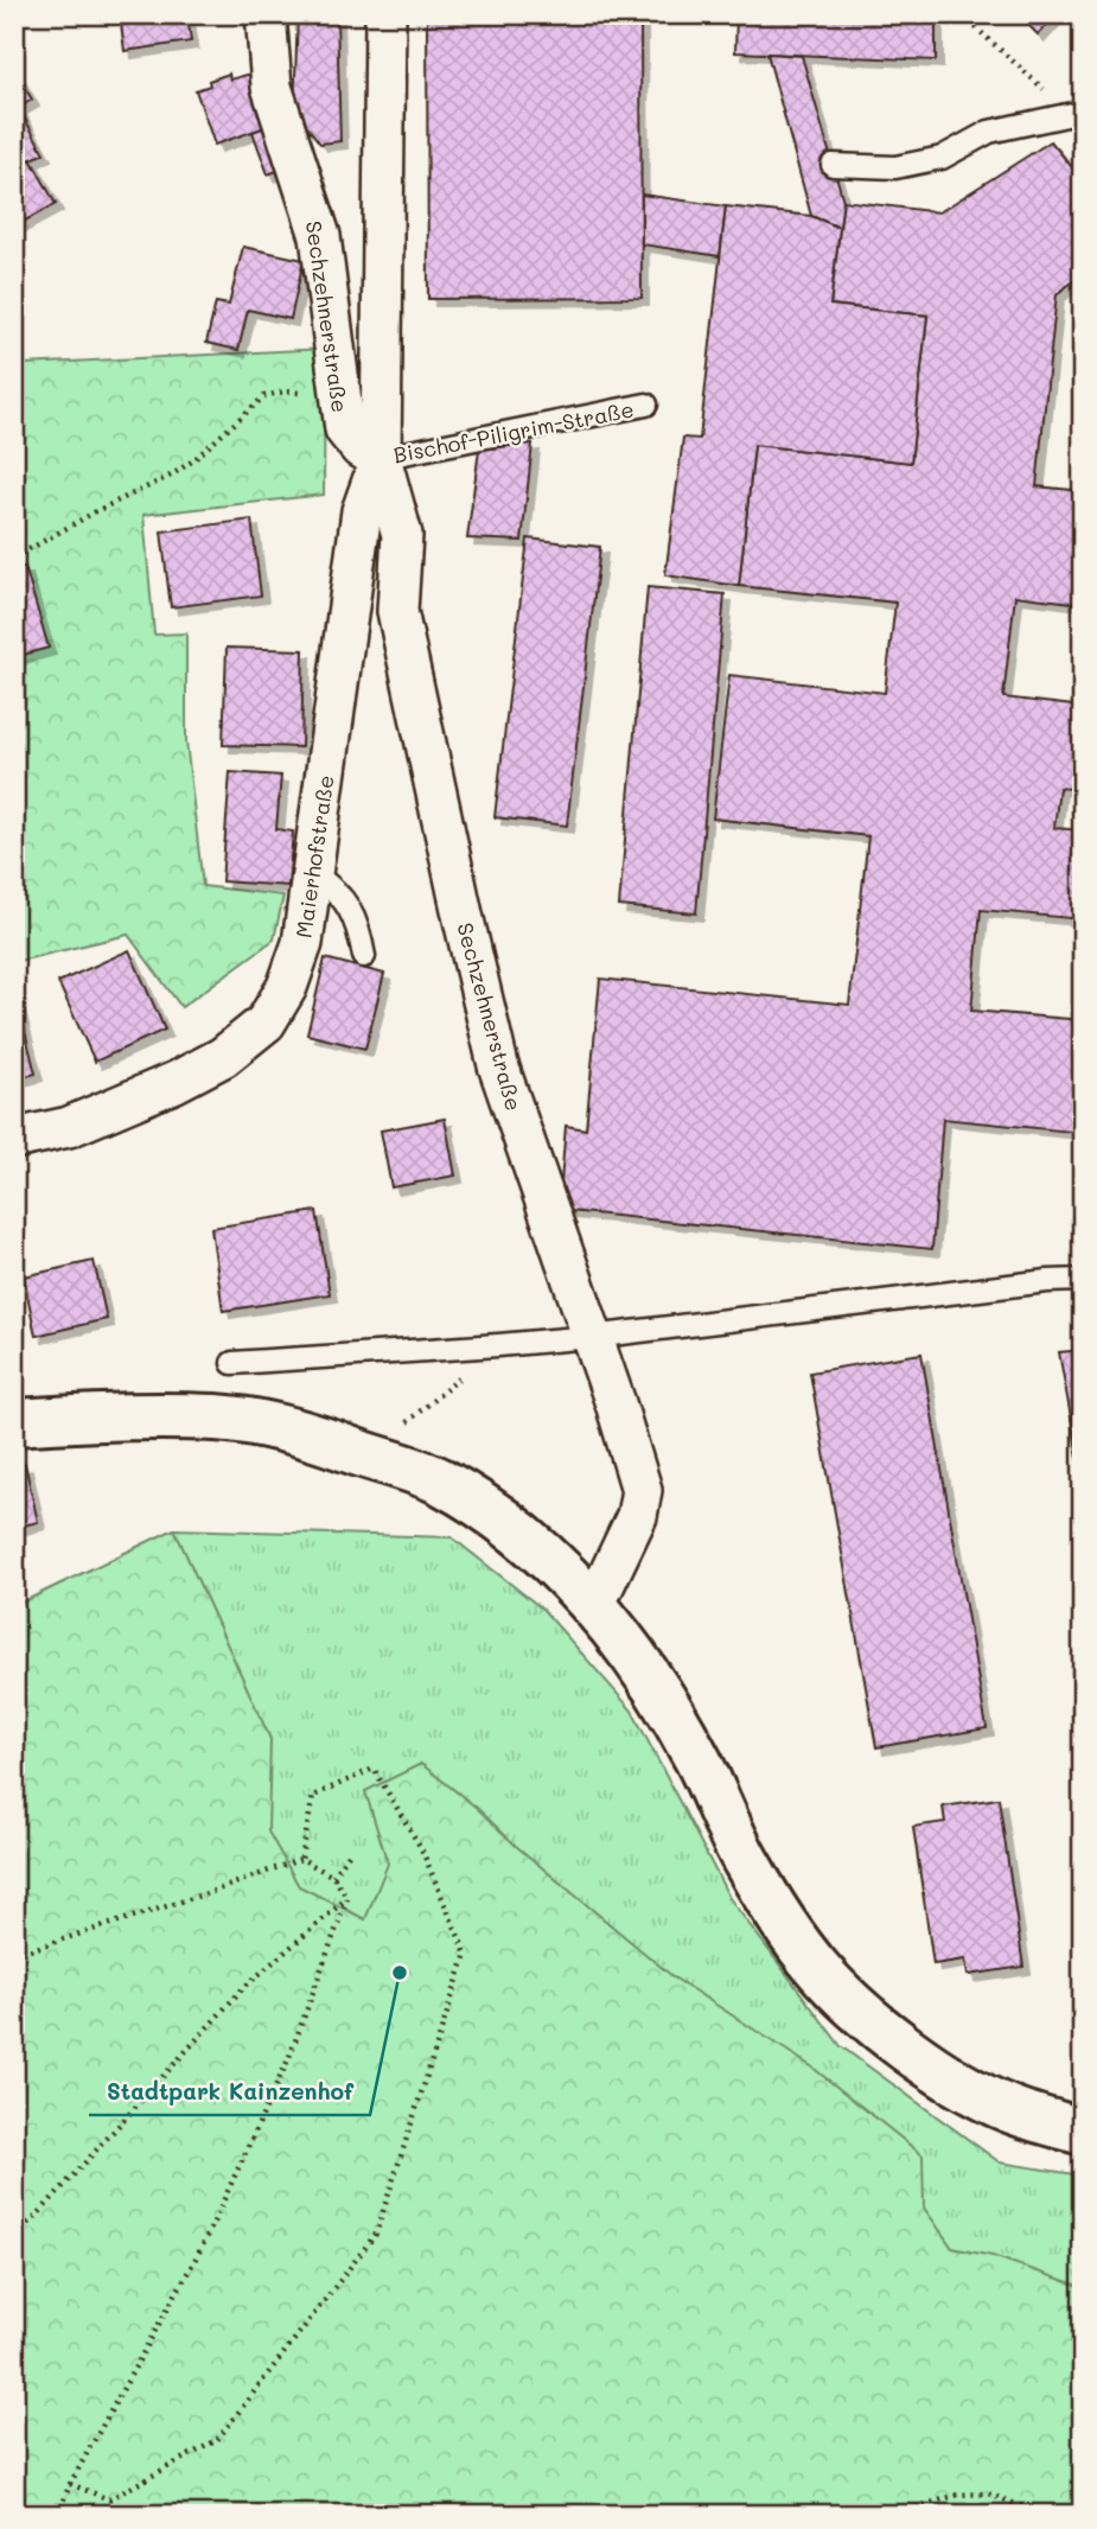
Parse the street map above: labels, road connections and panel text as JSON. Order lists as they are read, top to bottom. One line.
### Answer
{"streets":{"street":["Sechzehnerstraße","Maierhofstraße"],"lane":["Bischof-Piligrim-Straße"]},"crossings":[["Sechzehnerstraße","Bischof-Piligrim-Straße"],["Sechzehnerstraße","Maierhofstraße"],["Bischof-Piligrim-Straße","Maierhofstraße"]],"places":["Stadtpark Kainzenhof"]}
